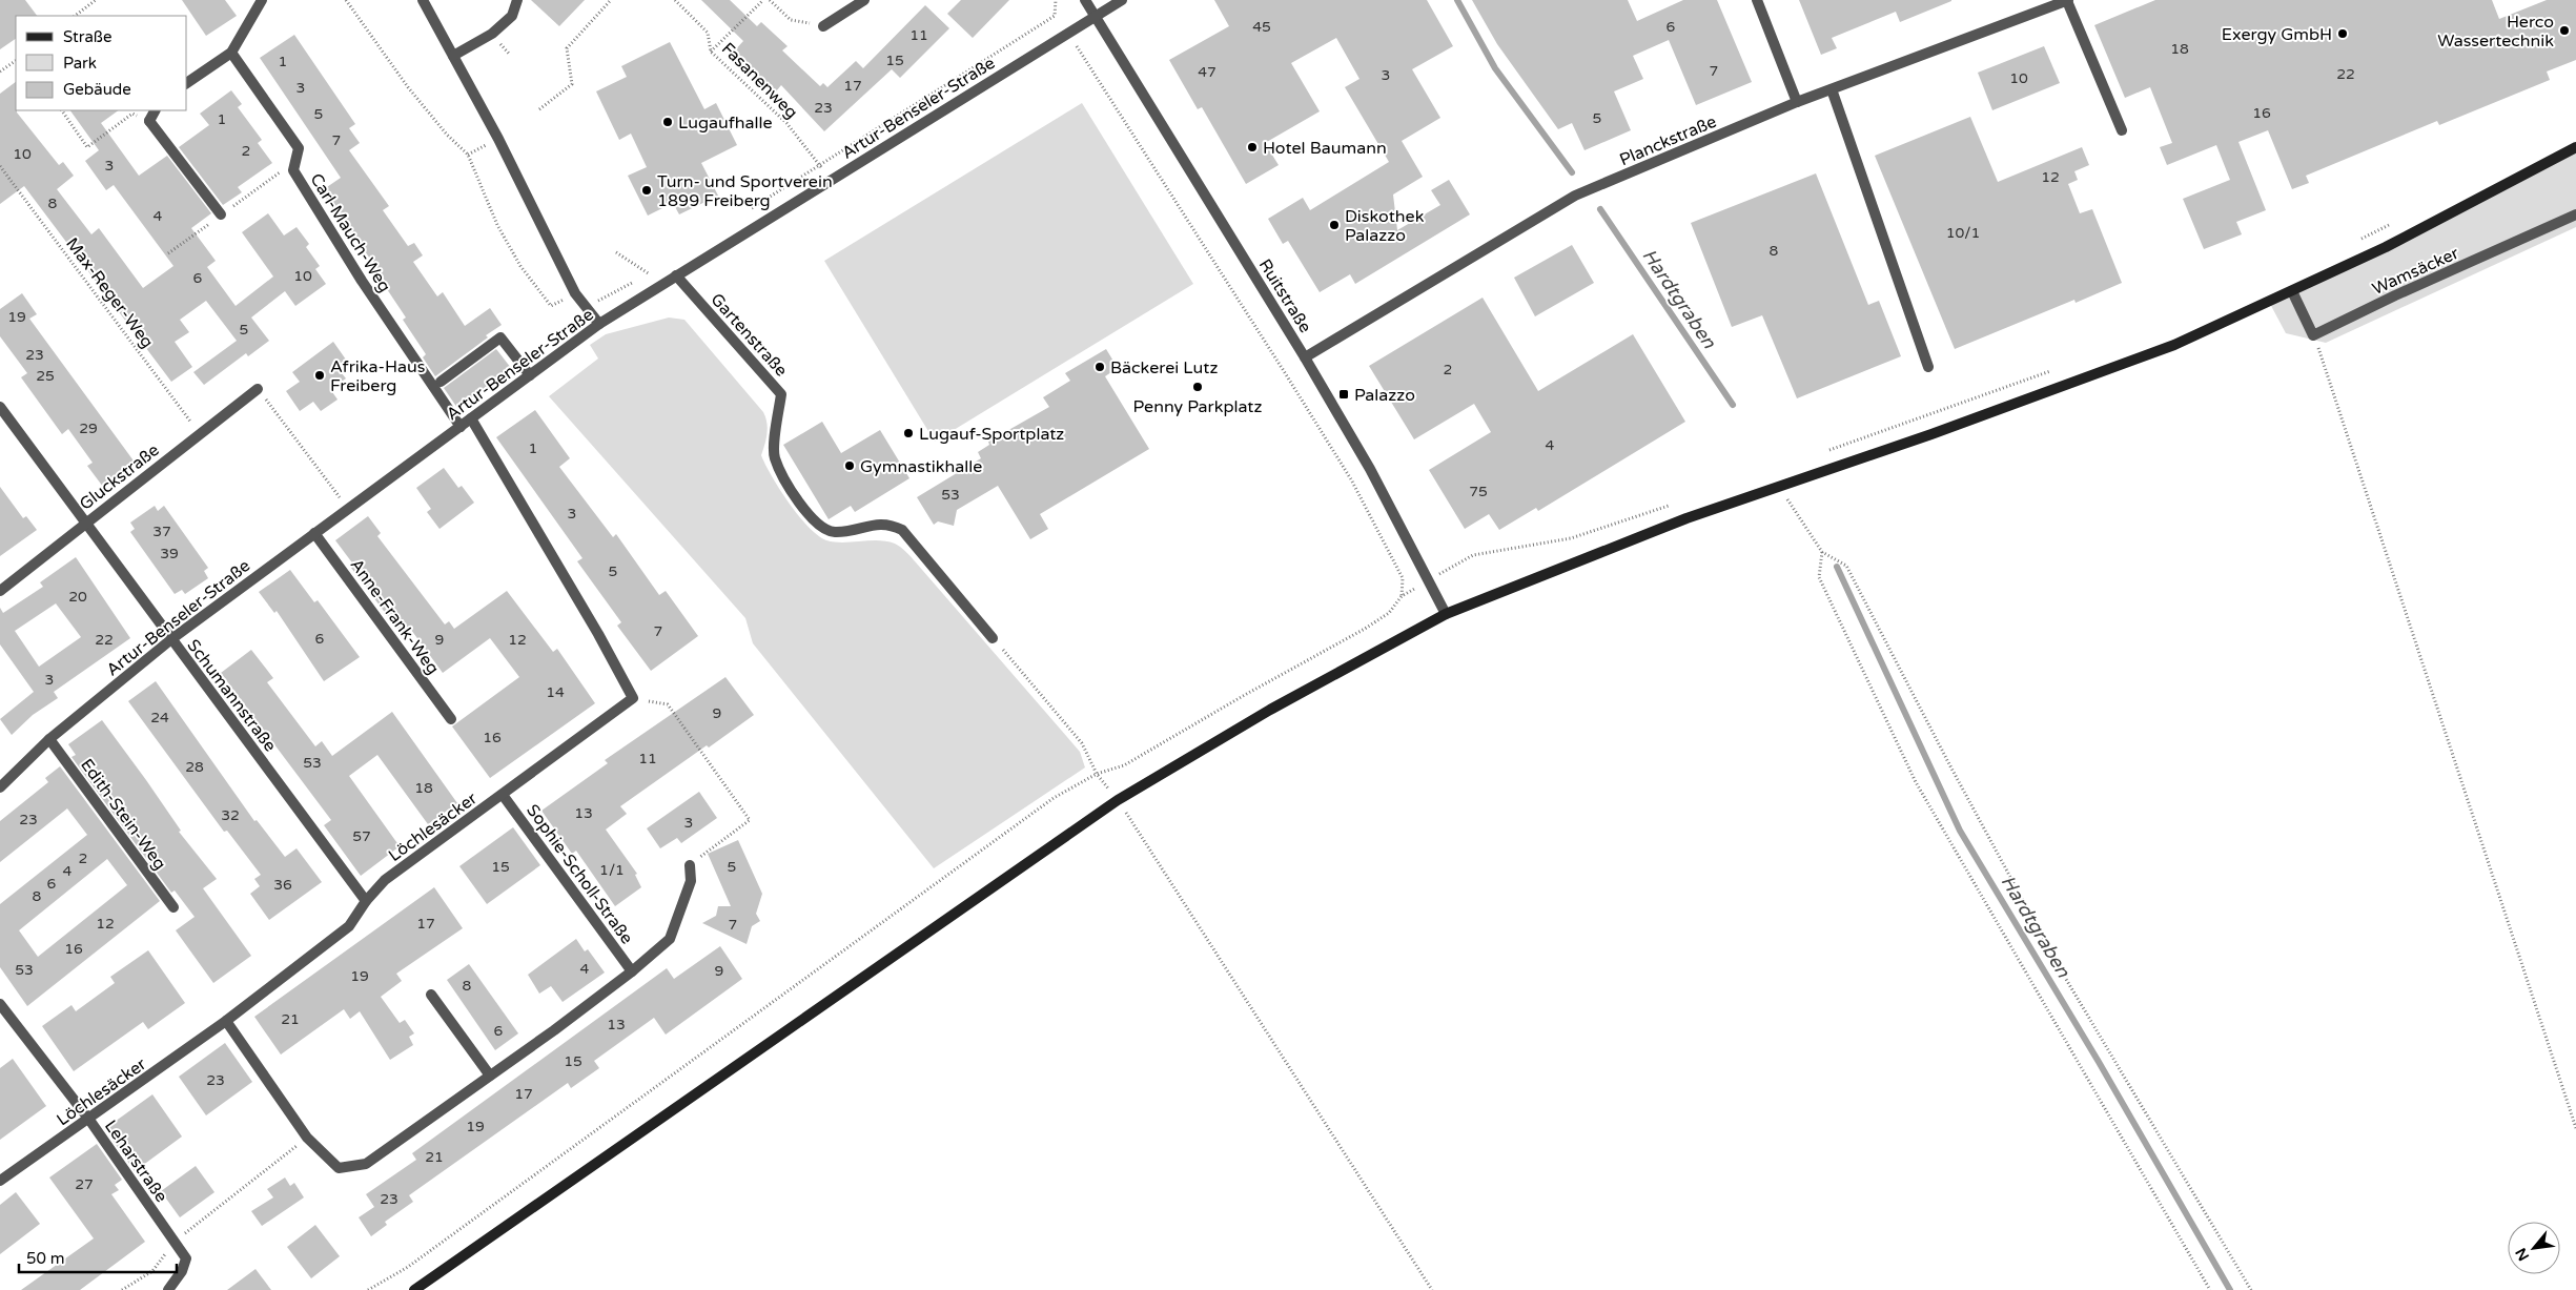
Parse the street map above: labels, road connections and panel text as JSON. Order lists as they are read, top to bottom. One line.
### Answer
{"streets":{"street":["Artur-Benseler-Straße","Planckstraße","Carl-Mauch-Weg","Wamsäcker","Ruitstraße","Gartenstraße","Gluckstraße","Anne-Frank-Weg","Schumannstraße","Edith-Stein-Weg","Löchlesäcker","Sophie-Scholl-Straße","Leharstraße"],"path":["Fasanenweg","Max-Reger-Weg"]},"crossings":[["Fasanenweg","Artur-Benseler-Straße"],["Artur-Benseler-Straße","Carl-Mauch-Weg"],["Artur-Benseler-Straße","Ruitstraße"],["Artur-Benseler-Straße","Gartenstraße"],["Artur-Benseler-Straße","Anne-Frank-Weg"],["Artur-Benseler-Straße","Schumannstraße"],["Artur-Benseler-Straße","Edith-Stein-Weg"],["Planckstraße","Ruitstraße"],["Max-Reger-Weg","Gluckstraße"],["Gluckstraße","Schumannstraße"],["Schumannstraße","Löchlesäcker"],["Löchlesäcker","Sophie-Scholl-Straße"],["Löchlesäcker","Leharstraße"]],"water":["Hardtgraben"],"places":{"other":["Herco Wassertechnik","Exergy GmbH","Lugaufhalle","Hotel Baumann","Turn- und Sportverein 1899 Freiberg","Diskothek Palazzo","Bäckerei Lutz","Afrika-Haus Freiberg","Penny Parkplatz","Lugauf-Sportplatz","Gymnastikhalle"],"transit":["Palazzo"]},"house_numbers":["45","6","11","18","15","1","7","47","22","3","10","17","3","23","16","5","5","1","7","2","10","3","12","8","4","10/1","8","10","6","19","5","23","2","25","29","4","1","75","53","3","37","39","5","20","7","6","22","9","12","3","14","9","24","16","11","53","28","18","13","32","23","3","57","2","15","5","1/1","4","6","36","8","12","17","7","16","4","53","9","19","8","21","13","6","15","23","17","19","21","27","23"],"legend":["Straße","Park","Gebäude"],"scale_bar":"50 m","north":"bottom left"}
